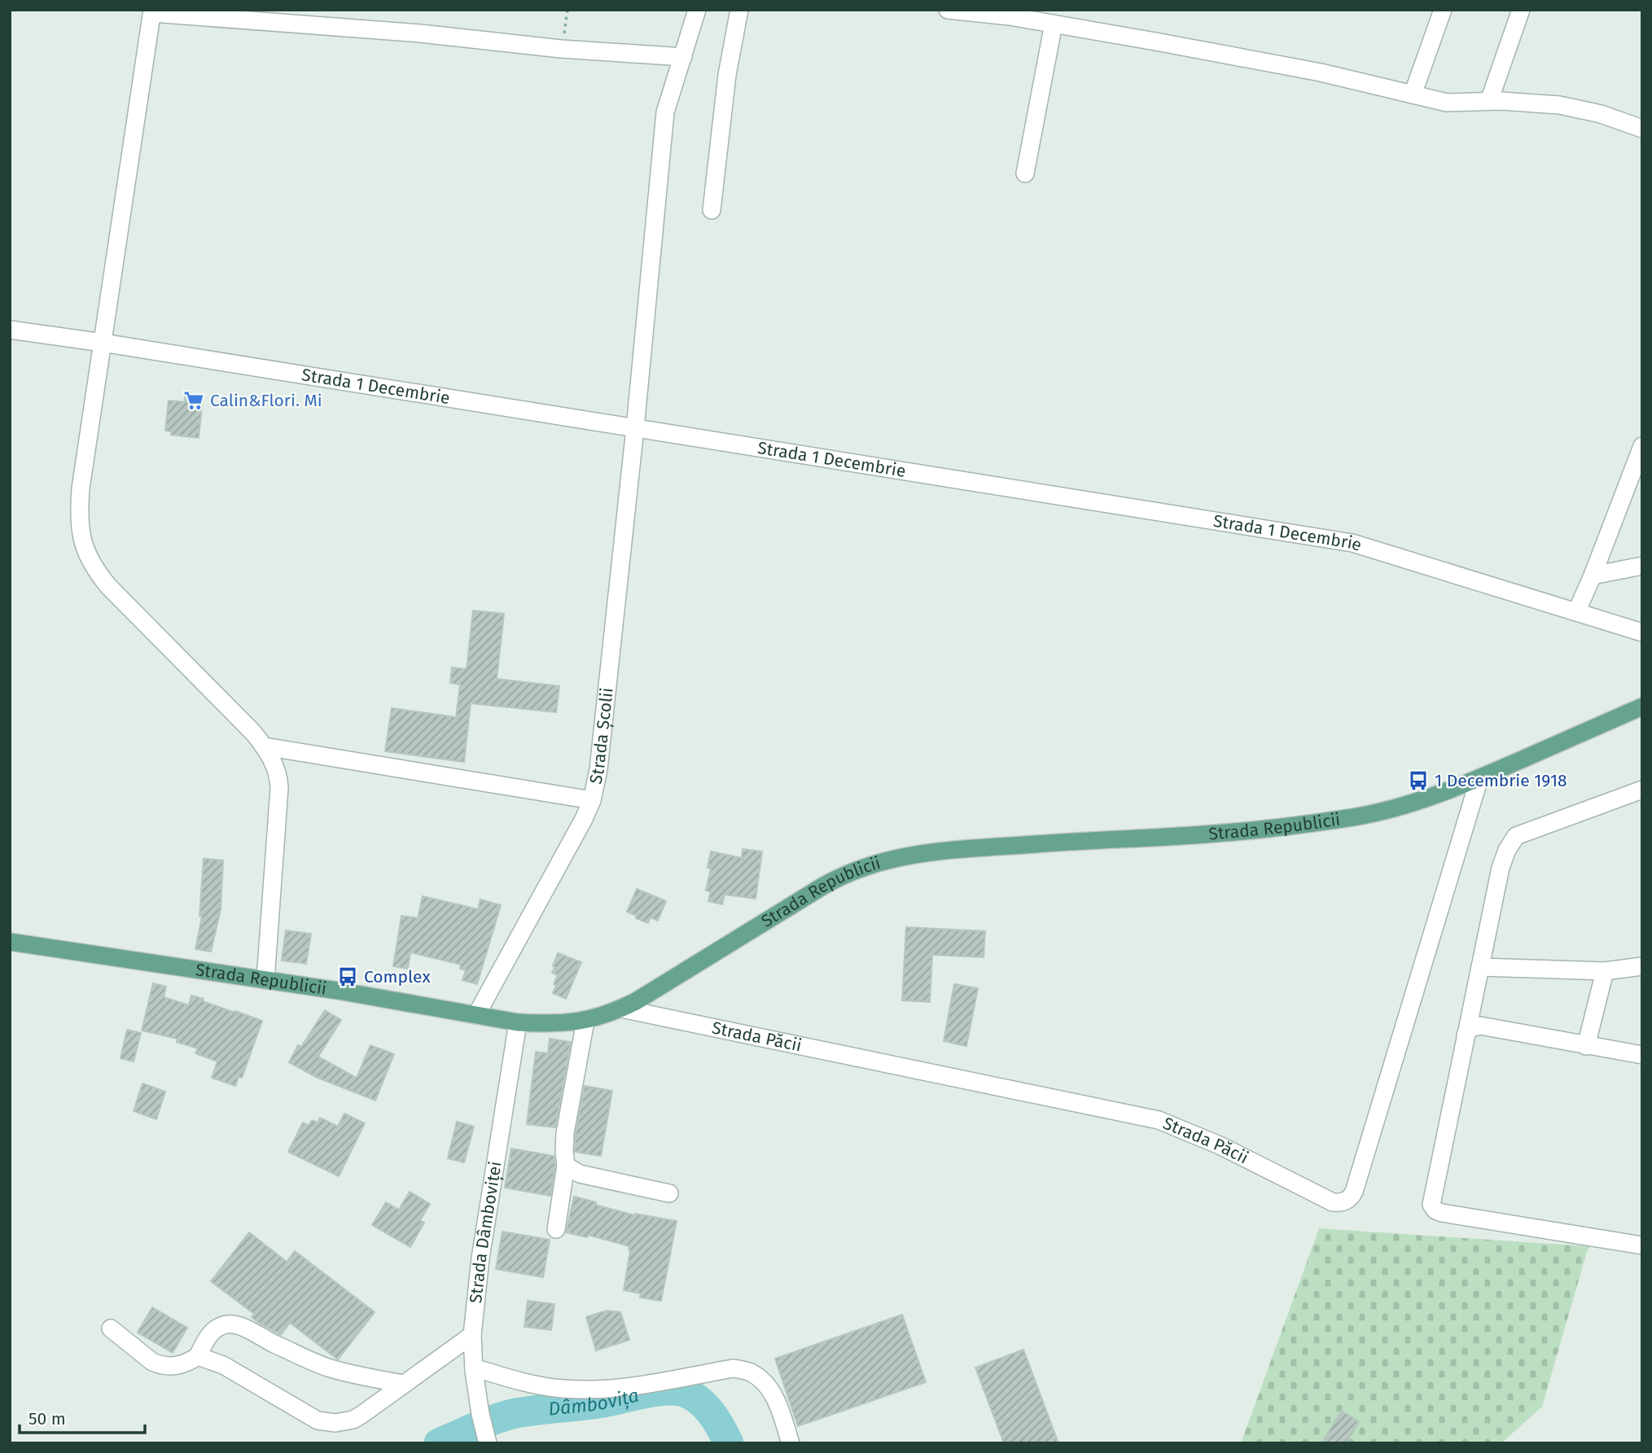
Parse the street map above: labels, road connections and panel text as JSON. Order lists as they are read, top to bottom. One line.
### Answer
{"streets":{"main road":["Strada Republicii"],"street":["Strada 1 Decembrie","Strada Școlii","Strada Păcii","Strada Dâmboviței"]},"crossings":[["Strada 1 Decembrie","Strada Școlii"],["Strada Școlii","Strada Republicii"],["Strada Republicii","Strada Păcii"],["Strada Republicii","Strada Dâmboviței"]],"water":["Dâmbovița"],"places":{"supermarket":["Calin&Flori. Mi"],"bus stop":["1 Decembrie 1918","Complex"]},"scale_bar":"50 m"}
